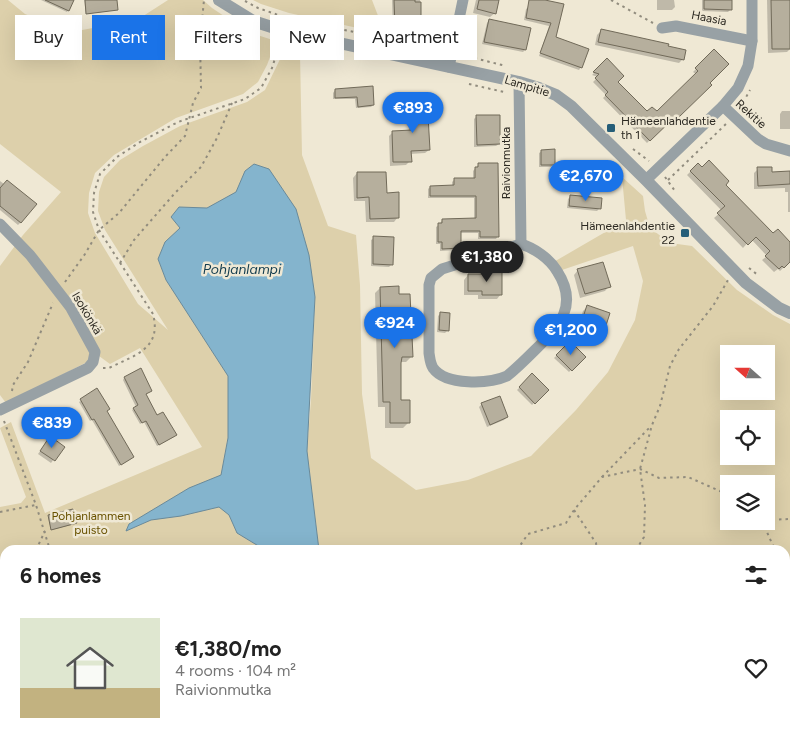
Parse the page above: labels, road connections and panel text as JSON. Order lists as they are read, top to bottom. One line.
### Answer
{"streets":{"street":["Haasia","Lampitie","Rekitie","Raivionmutka","Isokönkä"]},"crossings":[["Lampitie","Raivionmutka"]],"water":["Pohjanlampi"],"parks":["Pohjanlammen puisto"],"places":{"transit":["Hämeenlahdentie th 1","Hämeenlahdentie 22"]},"north":"left","page":{"chip":["Buy","Rent","Filters","New","Apartment"],"price":["€893","€2,670","€1,380","€924","€1,200","€839"],"heading":"6 homes","list":[{"name":"€1,380/mo","note":"4 rooms · 104 m² · Raivionmutka"}]}}
